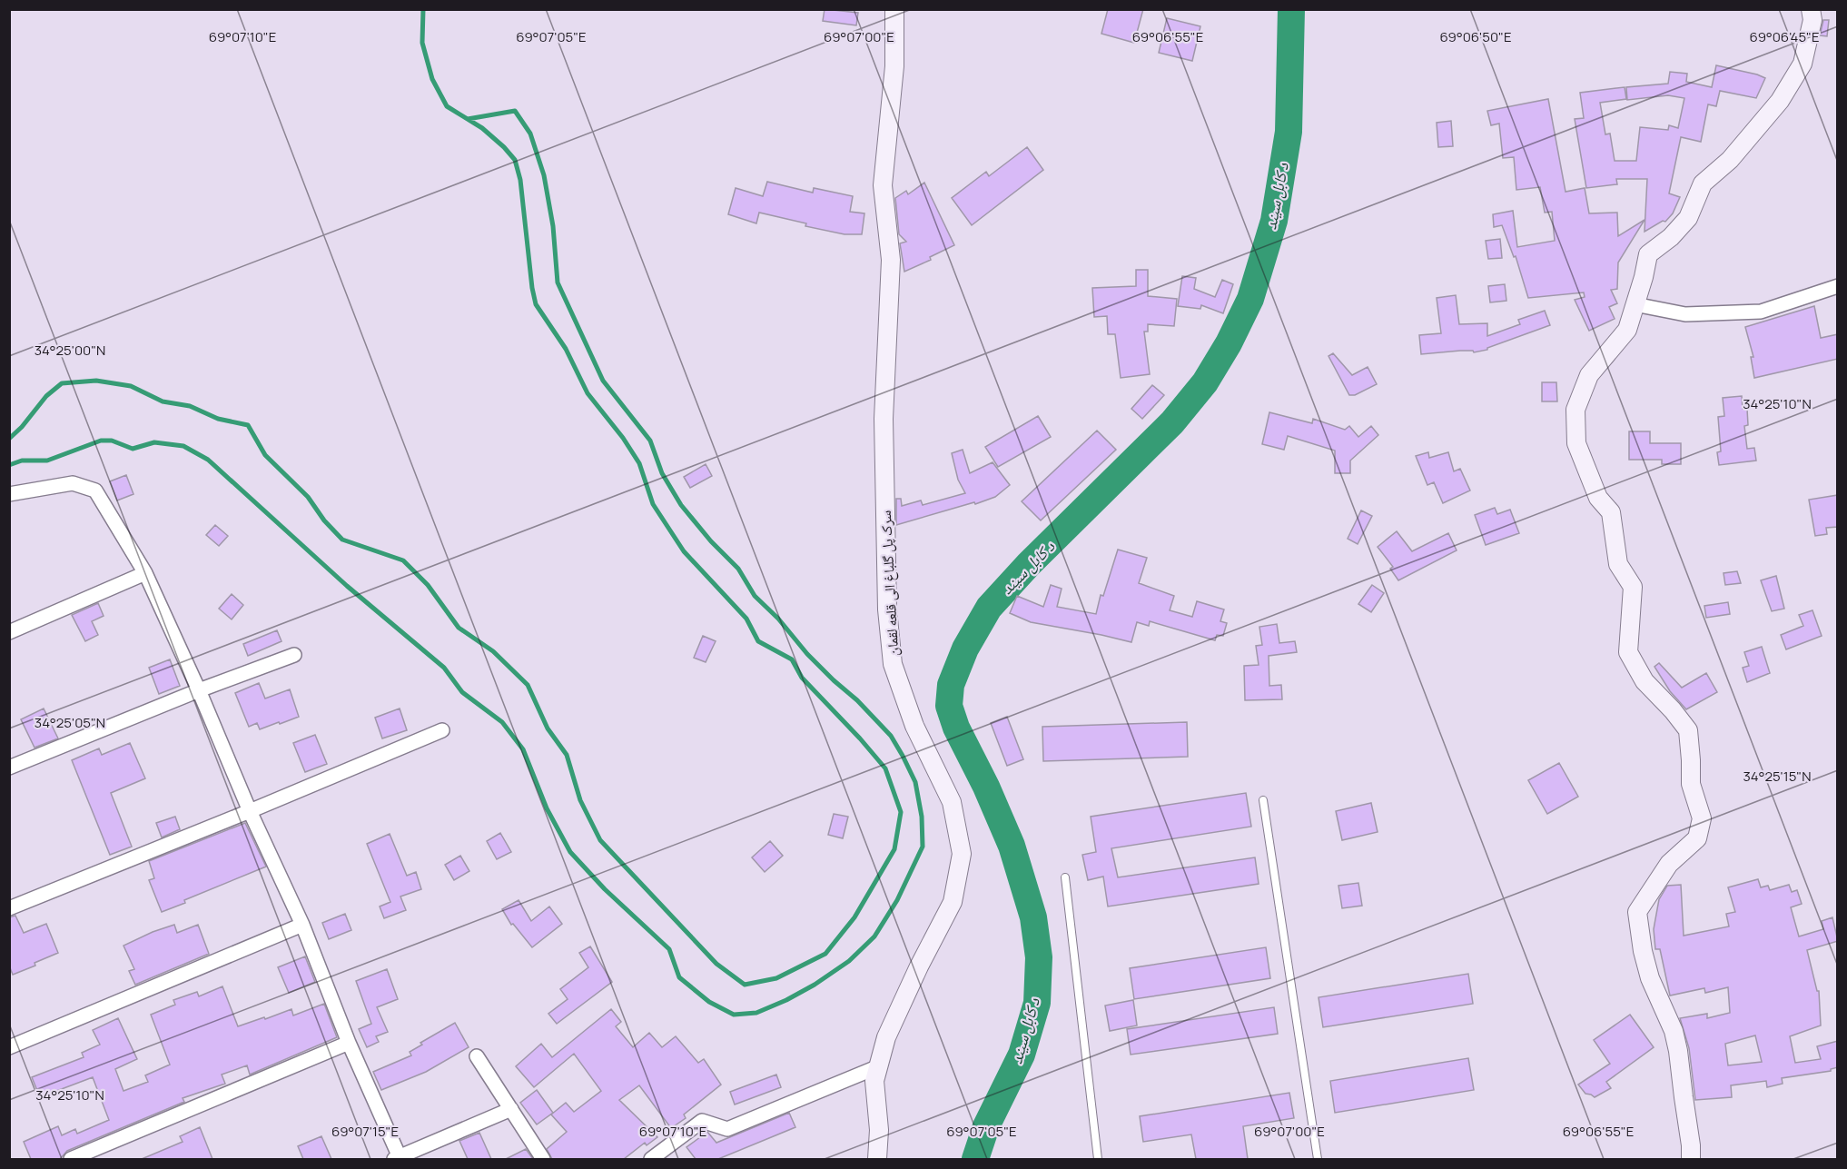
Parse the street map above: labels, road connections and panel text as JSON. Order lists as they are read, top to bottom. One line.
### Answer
{"streets":{"street":["سرک پل گلباغ الی قلعه لقمان"]},"water":["د کابل سيند"],"coordinates":["69°06'50\"E","69°07'10\"E","69°07'05\"E","69°07'00\"E","69°06'55\"E","69°06'45\"E","34°25'00\"N","34°25'10\"N","34°25'05\"N","34°25'15\"N","69°07'15\"E"]}
